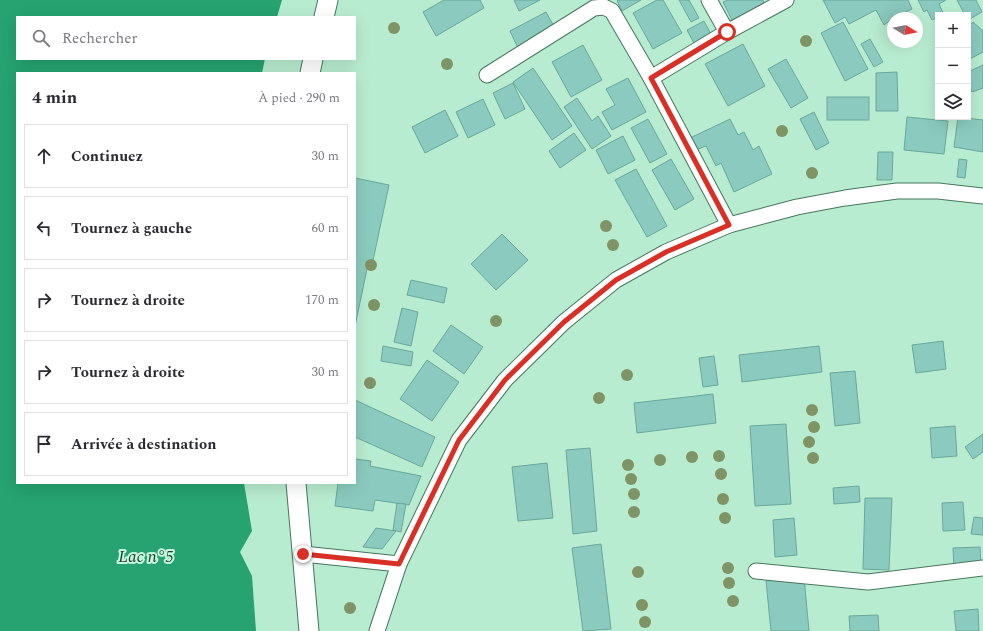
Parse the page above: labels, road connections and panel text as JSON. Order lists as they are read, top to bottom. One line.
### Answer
{"water":["Lac n°5"],"north":"right","page":{"map_buttons":["+","−"],"search":"Rechercher","heading":["4 min","À pied · 290 m"],"list":[["Continuez","30 m"],["Tournez à gauche","60 m"],["Tournez à droite","170 m"],["Tournez à droite","30 m"],"Arrivée à destination"]}}
